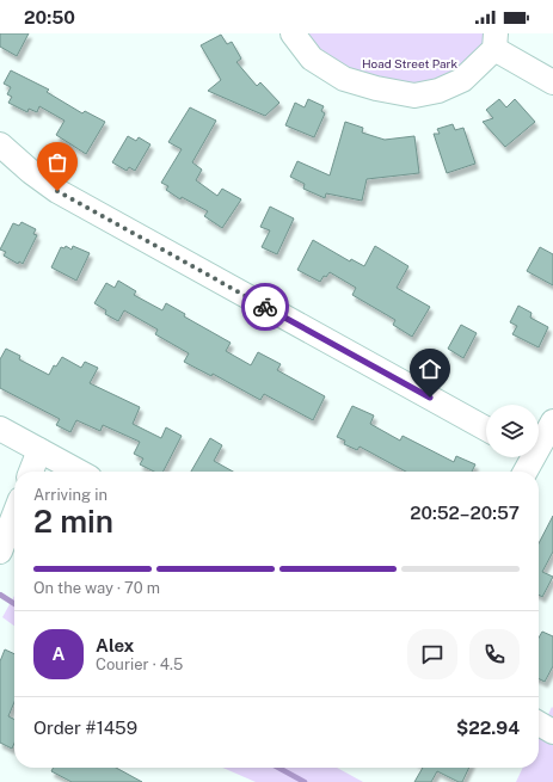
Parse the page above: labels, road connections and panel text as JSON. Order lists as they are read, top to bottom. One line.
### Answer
{"parks":["Hoad Street Park"],"page":{"status":"20:50","heading":["2 min","Arriving in","20:52–20:57"],"panel":["Alex","Courier · 4.5","Order #1459","$22.94"],"bar":"On the way · 70 m","round":"A"}}
